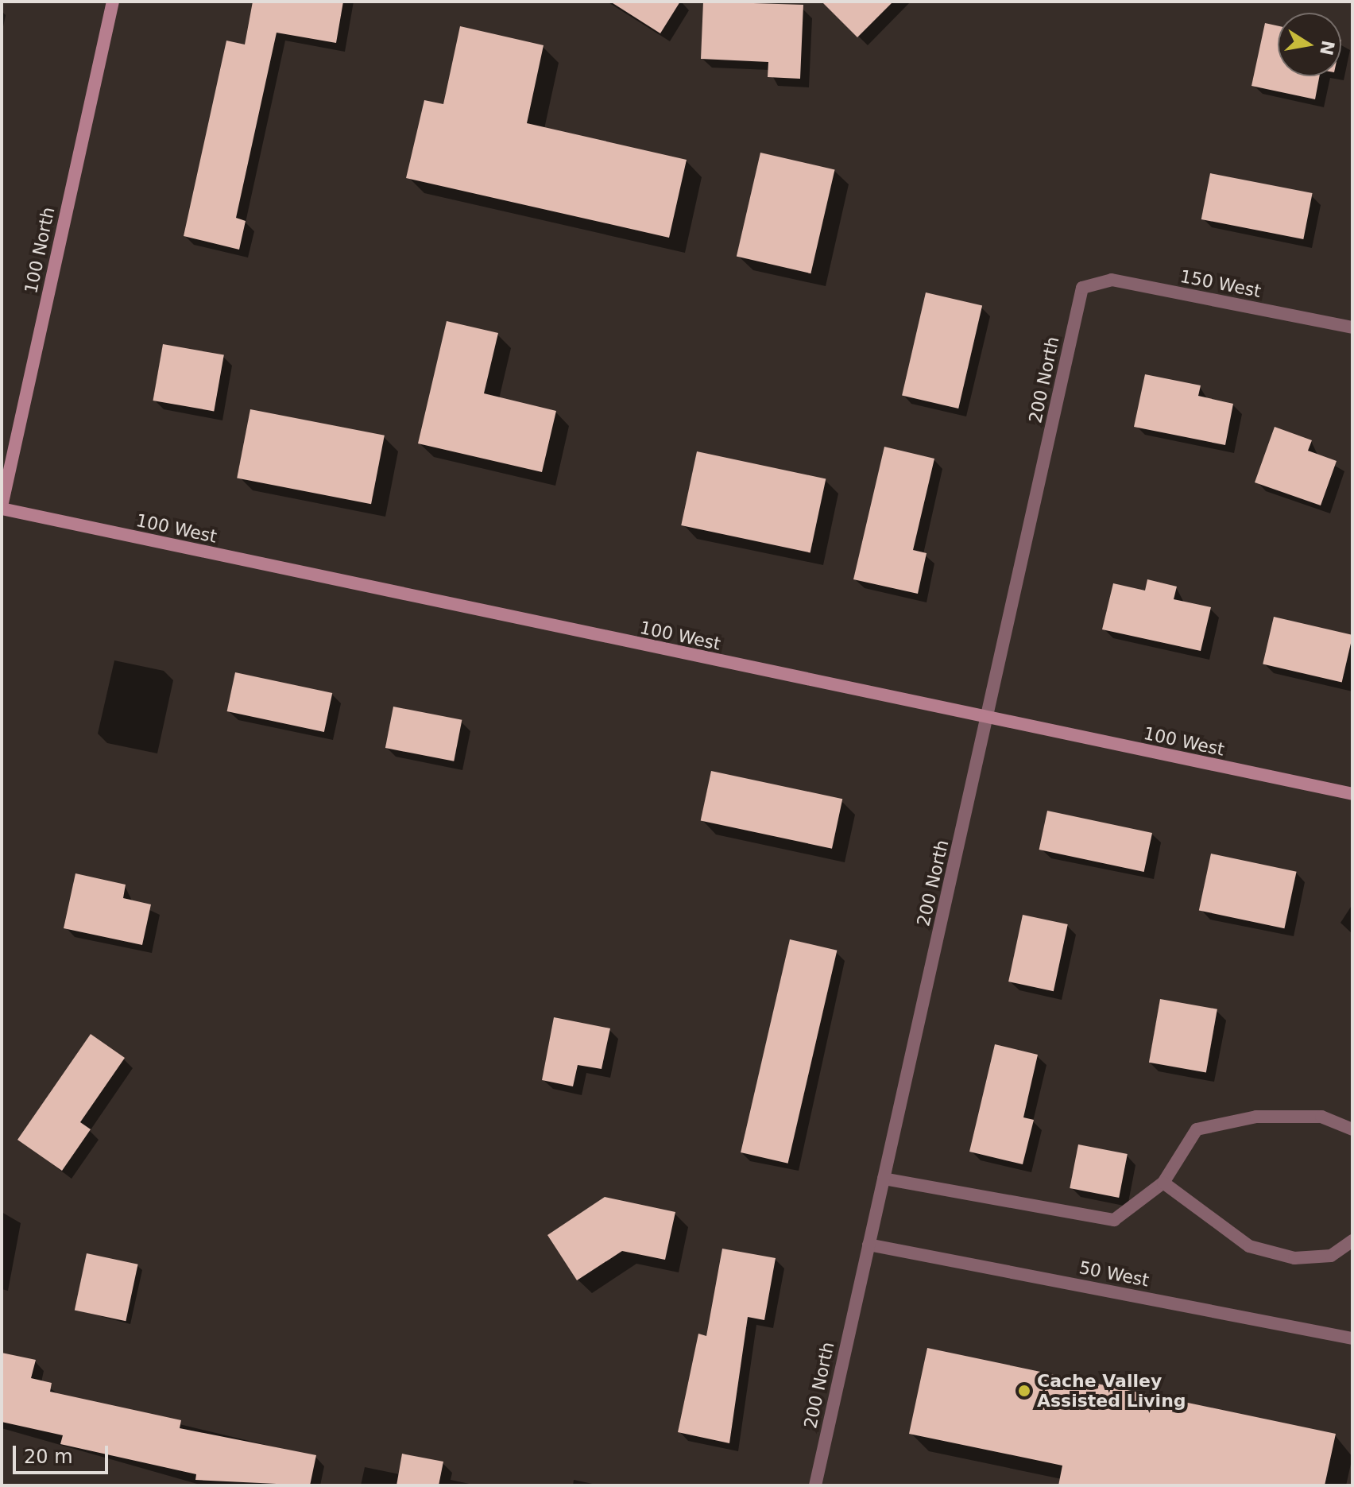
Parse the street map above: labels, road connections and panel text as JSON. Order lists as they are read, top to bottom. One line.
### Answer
{"streets":{"street":["100 North","150 West","200 North","100 West","50 West"]},"crossings":[["100 North","100 West"],["150 West","200 North"],["200 North","100 West"],["200 North","50 West"]],"places":["Cache Valley Assisted Living"],"scale_bar":"20 m","north":"right"}
